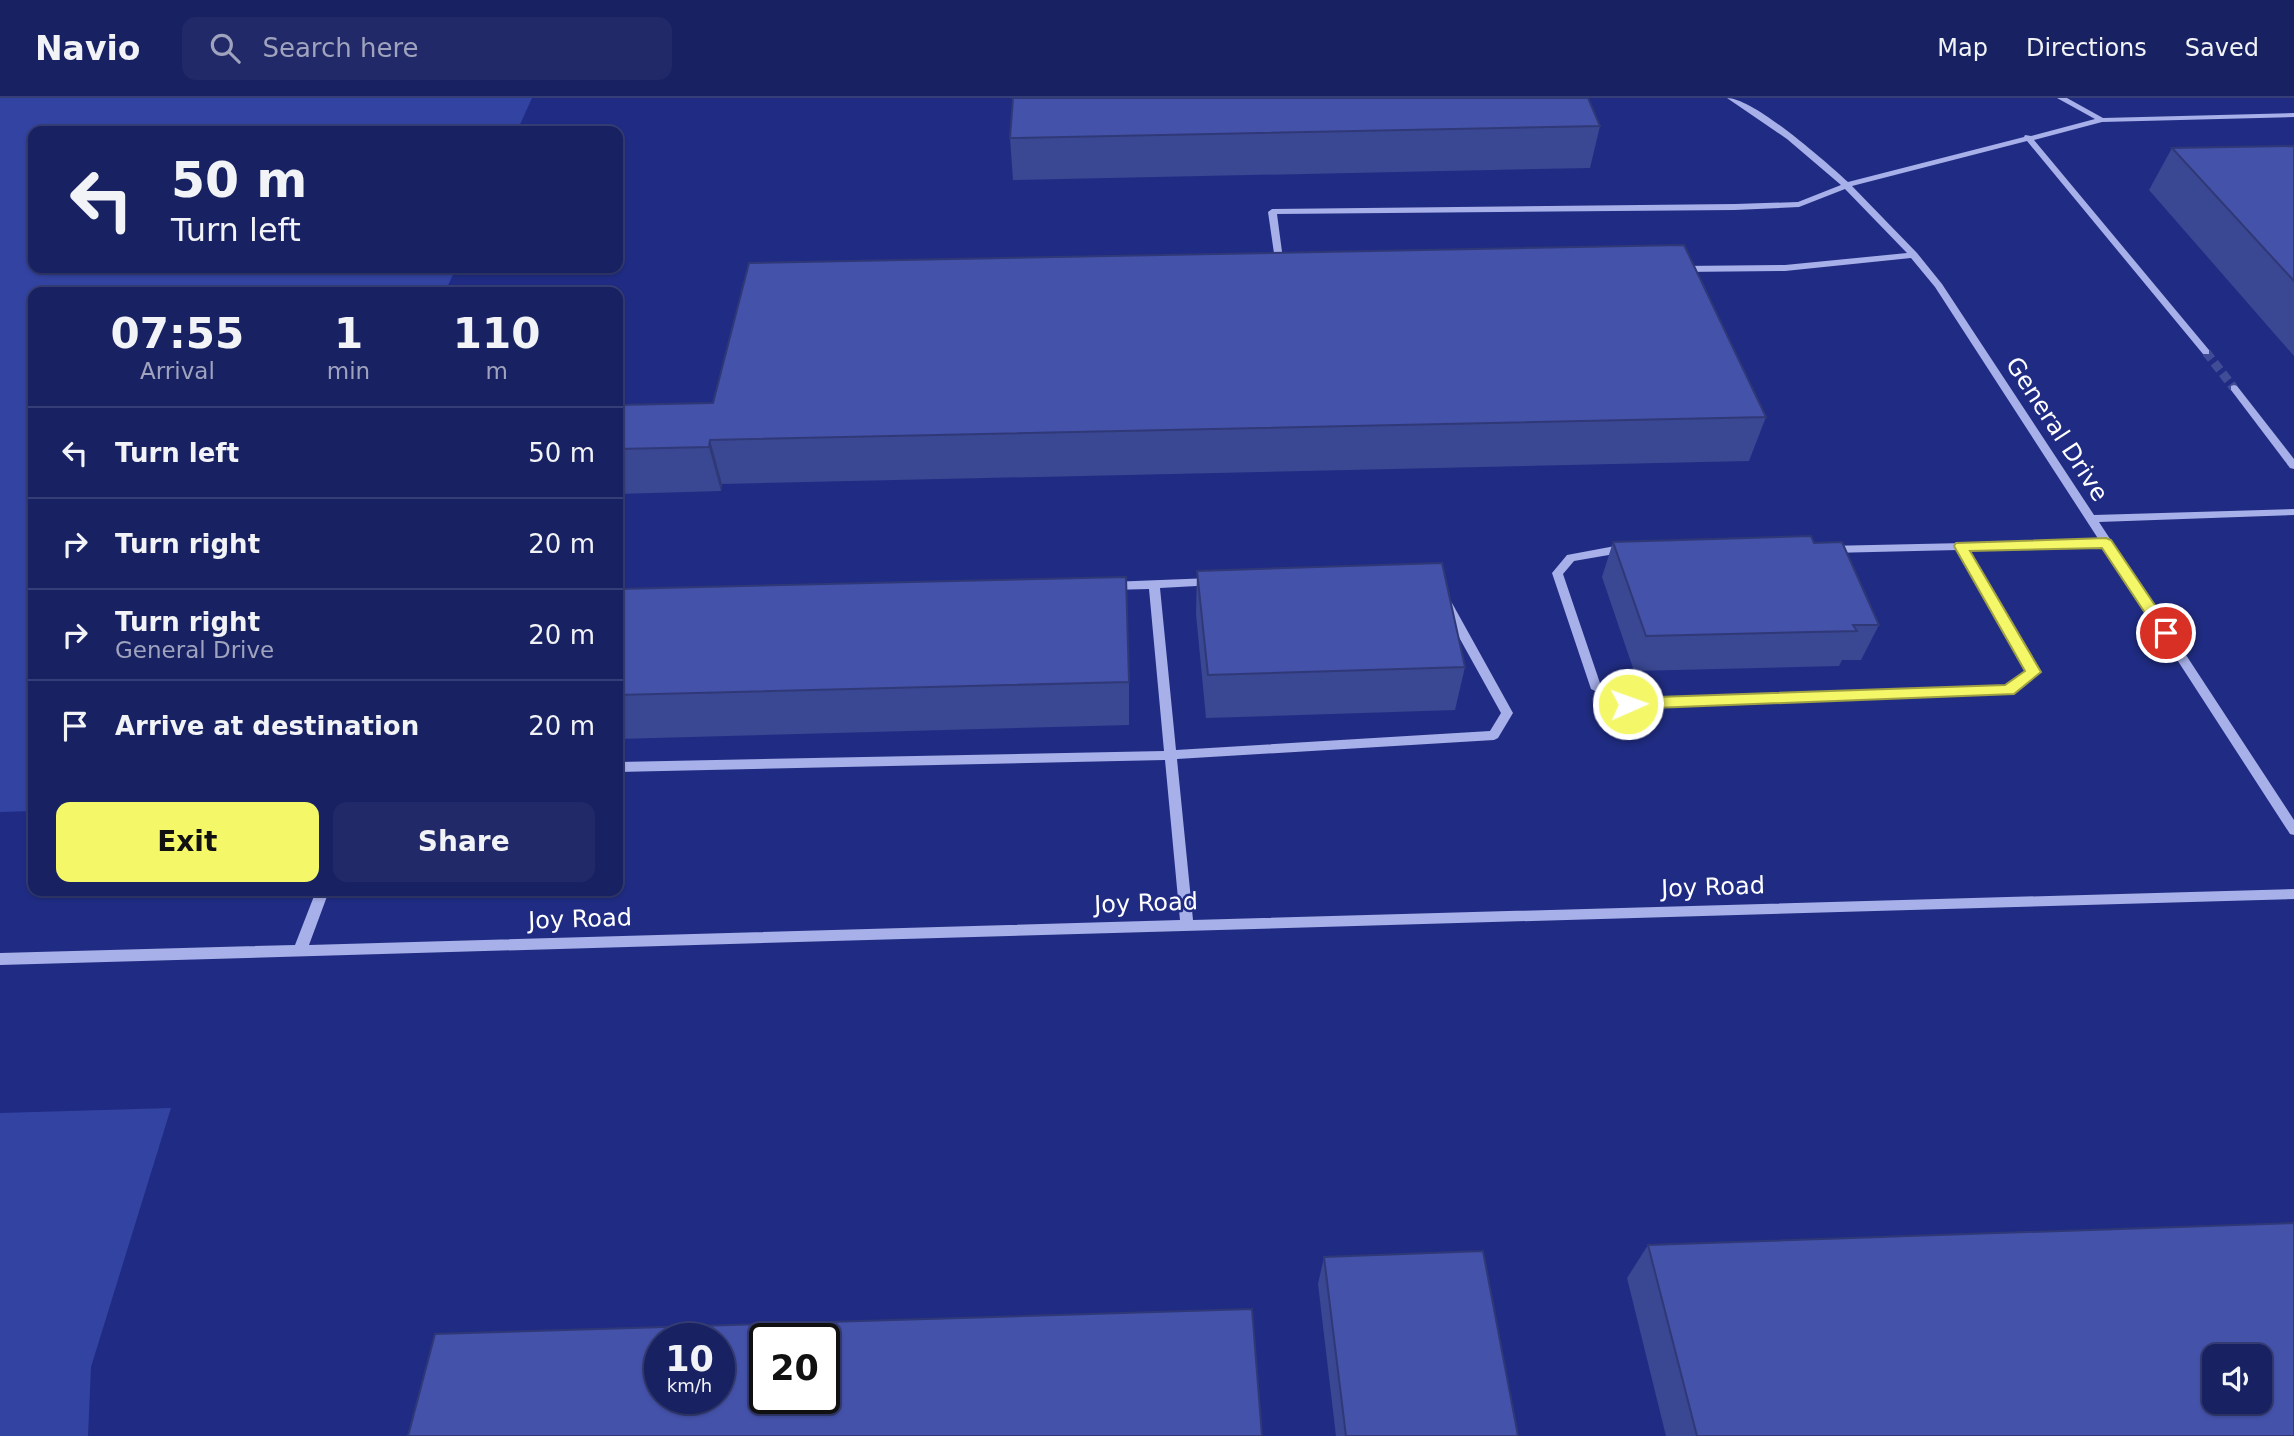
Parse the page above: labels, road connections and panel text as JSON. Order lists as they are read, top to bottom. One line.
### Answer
{"streets":{"street":["General Drive","Joy Road"]},"page":{"header":"Navio","search":"Search here","nav":["Map","Directions","Saved"],"turn":["50 m","Turn left"],"eta":["07:55","Arrival","1","min","110","m"],"list":[{"name":"Turn left","value":"50 m"},{"name":"Turn right","value":"20 m"},{"name":"Turn right","note":"General Drive","value":"20 m"},{"name":"Arrive at destination","value":"20 m"}],"buttons":["Exit","Share"],"speed":"10 km/h","limit":"20"}}
